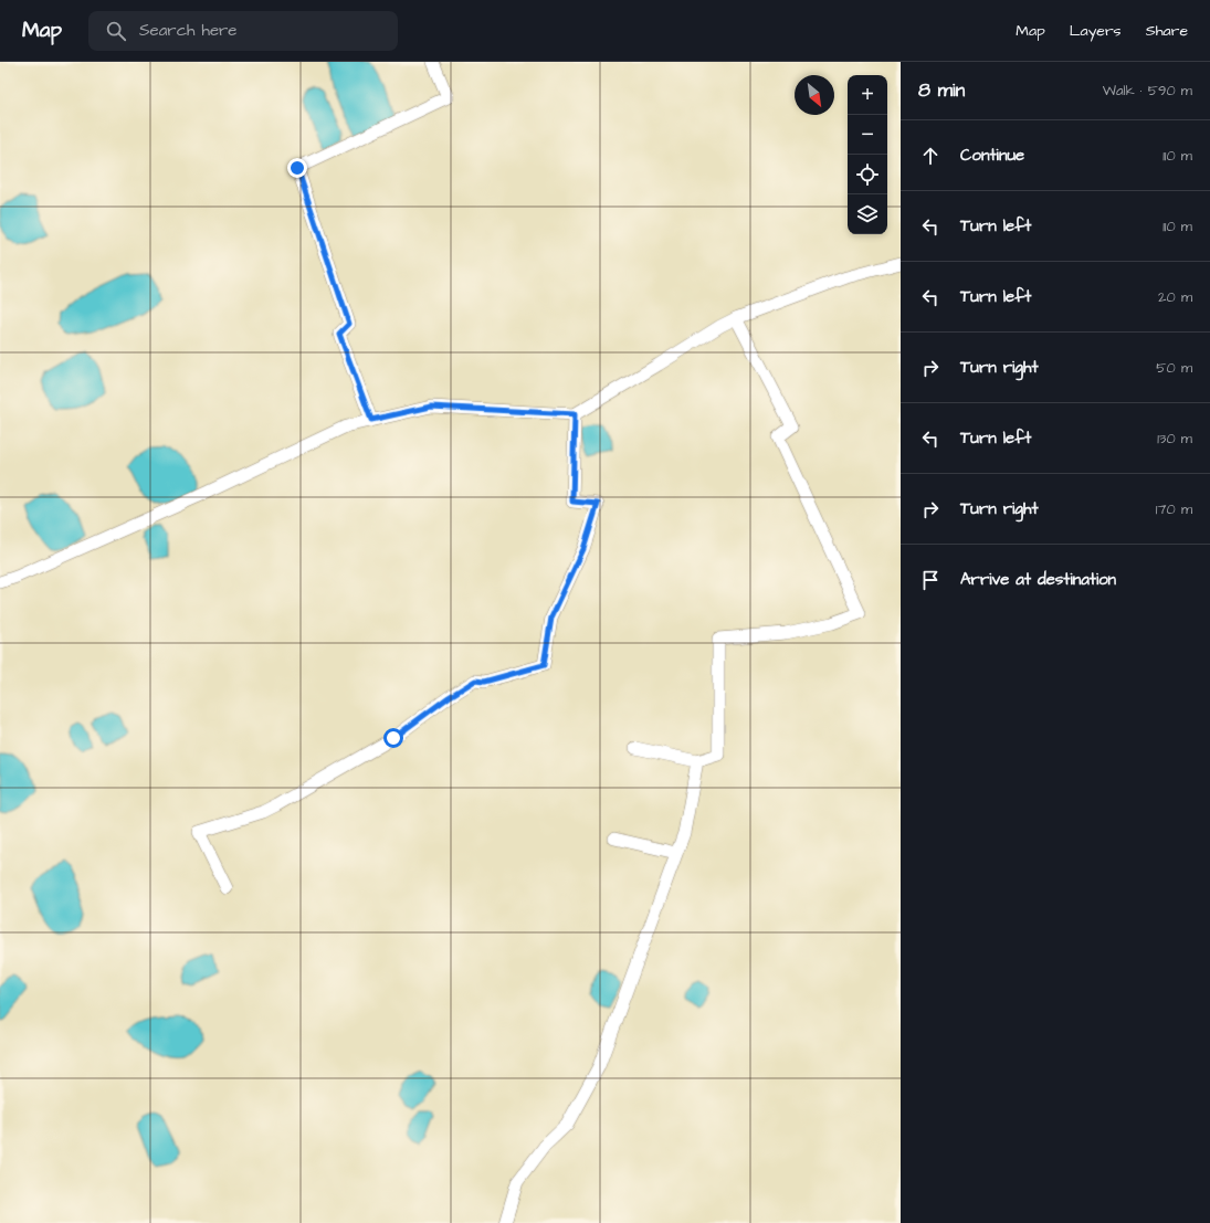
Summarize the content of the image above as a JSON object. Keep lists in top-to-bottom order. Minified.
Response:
{"north":"bottom right","page":{"header":"Map","search":"Search here","nav":["Map","Layers","Share"],"heading":["8 min","Walk · 590 m"],"map_buttons":["+","−"],"list":[["Continue","110 m"],["Turn left","110 m"],["Turn left","20 m"],["Turn right","50 m"],["Turn left","130 m"],["Turn right","170 m"],"Arrive at destination"]}}
